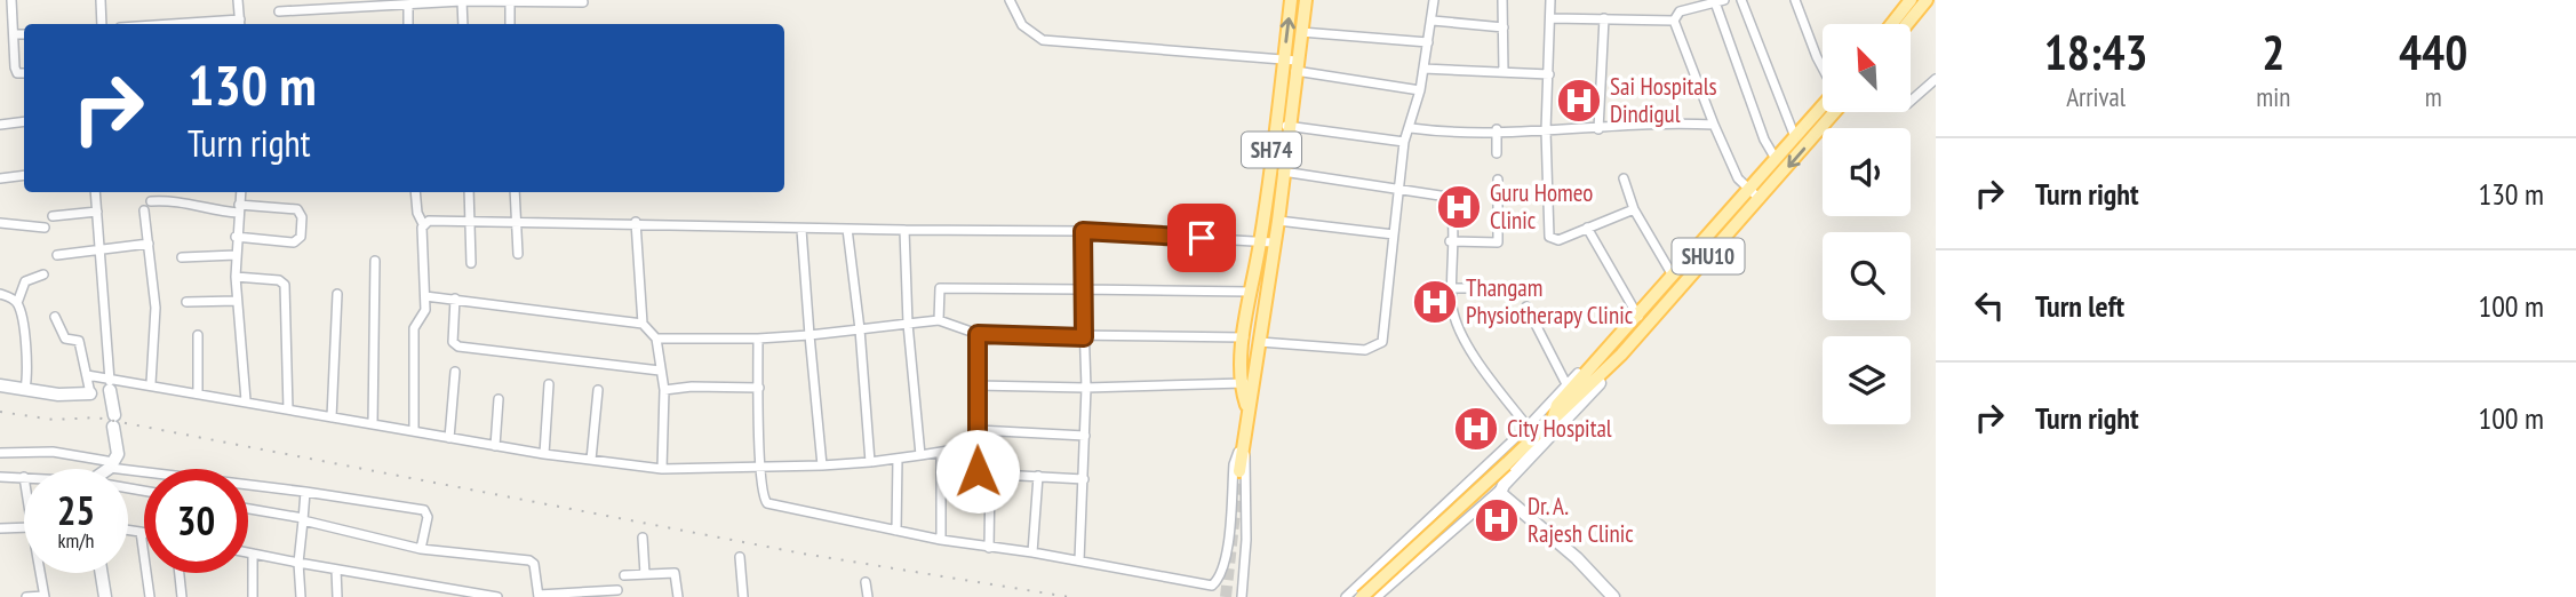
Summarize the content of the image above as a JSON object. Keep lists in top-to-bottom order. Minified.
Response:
{"streets":{"main road":["SH74","SHU10"]},"places":{"hospital":["Sai Hospitals Dindigul","Guru Homeo Clinic","Thangam Physiotherapy Clinic","City Hospital","Dr. A. Rajesh Clinic"]},"north":"top left","page":{"eta":["18:43","Arrival","2","min","440","m"],"turn":["130 m","Turn right"],"list":[{"name":"Turn right","value":"130 m"},{"name":"Turn left","value":"100 m"},{"name":"Turn right","value":"100 m"}],"speed":"25 km/h","limit":"30"}}
